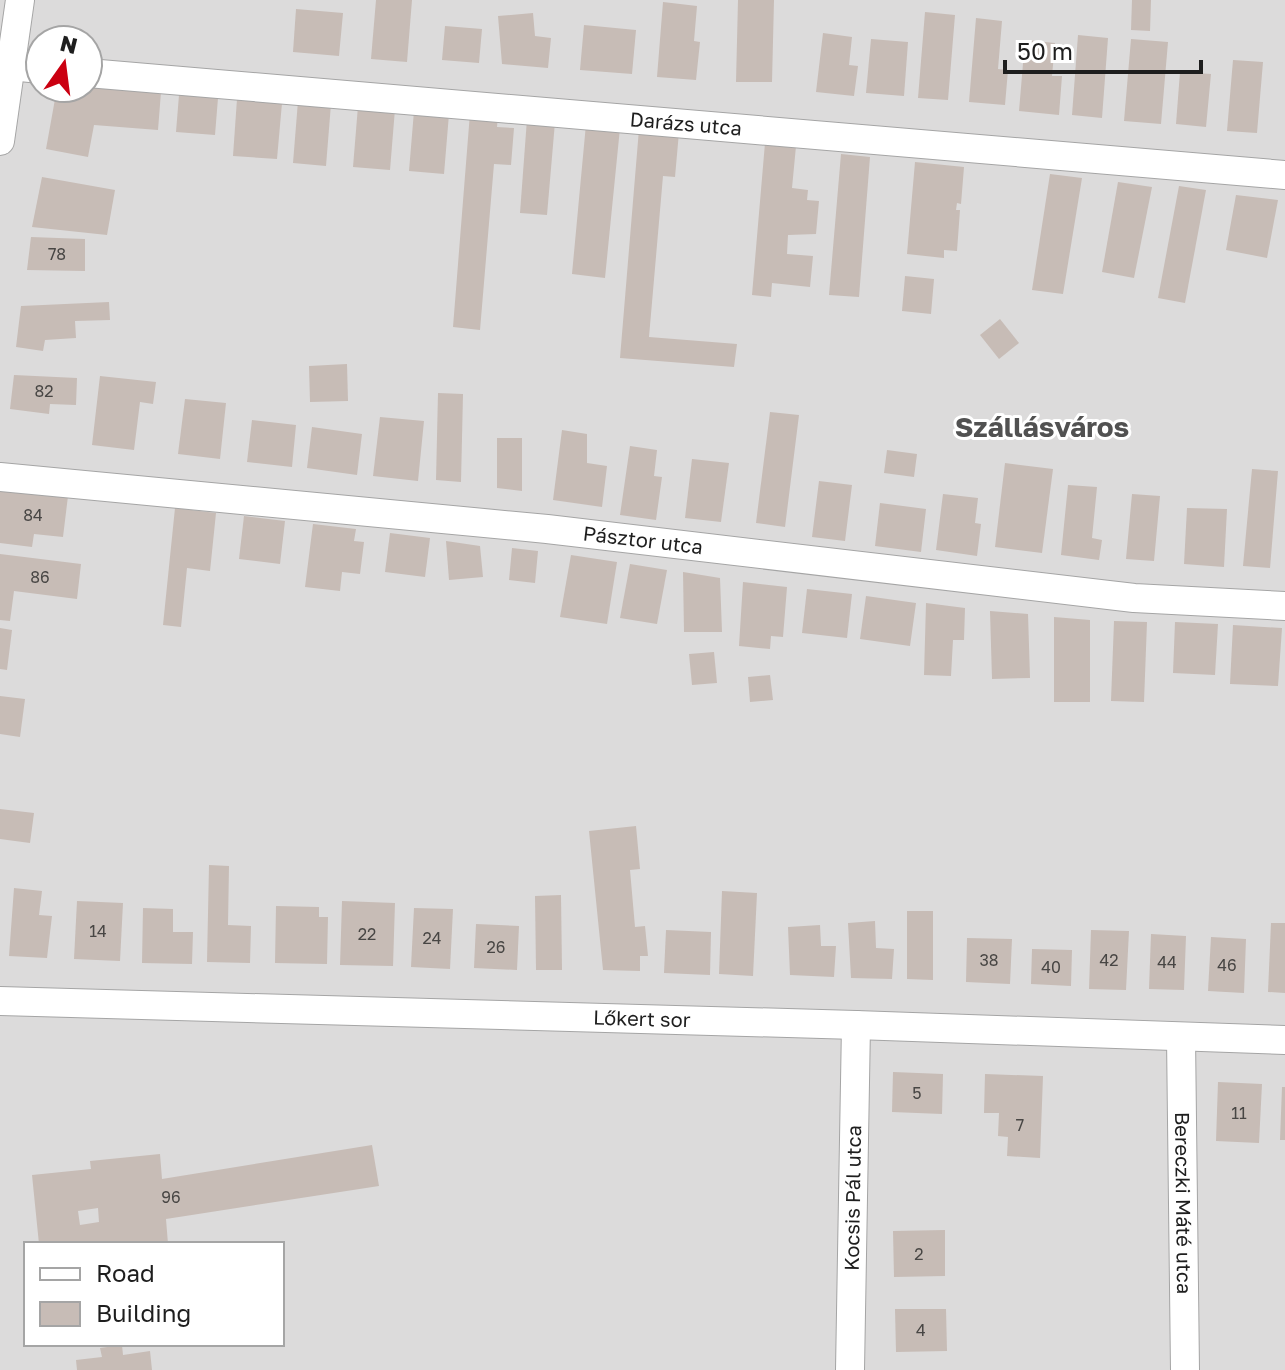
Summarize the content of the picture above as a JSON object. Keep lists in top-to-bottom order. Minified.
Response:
{"streets":{"street":["Darázs utca","Pásztor utca","Lőkert sor","Kocsis Pál utca","Bereczki Máté utca"]},"crossings":[["Lőkert sor","Kocsis Pál utca"],["Lőkert sor","Bereczki Máté utca"]],"districts":["Szállásváros"],"house_numbers":["78","82","84","86","14","22","24","26","38","42","44","46","40","5","11","7","96","2","4"],"legend":["Road","Building"],"scale_bar":"50 m","north":"top"}
